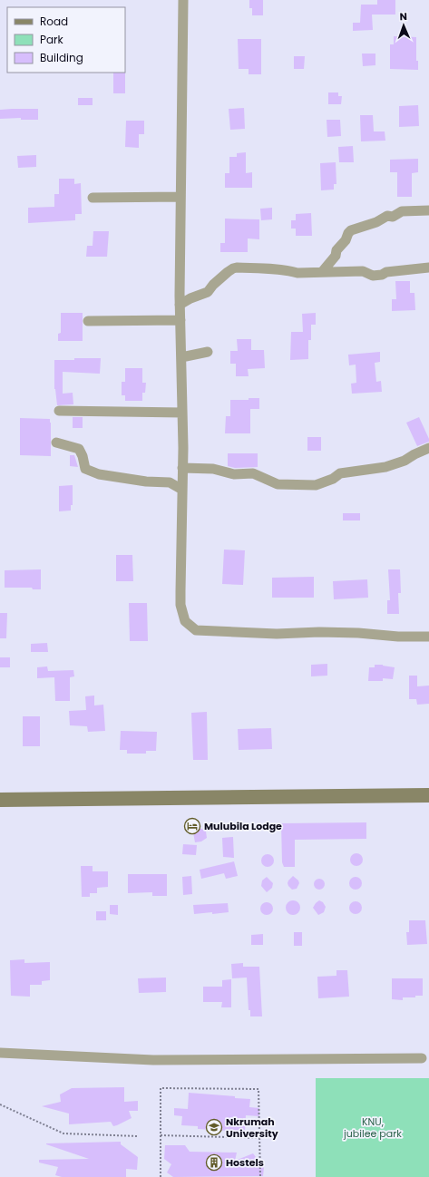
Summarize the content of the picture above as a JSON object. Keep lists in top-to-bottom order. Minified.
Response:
{"parks":["KNU, jubilee park"],"places":{"hotel":["Mulubila Lodge"],"school or university":["Nkrumah University"],"building":["Hostels"]},"legend":["Road","Park","Building"],"north":"top"}
